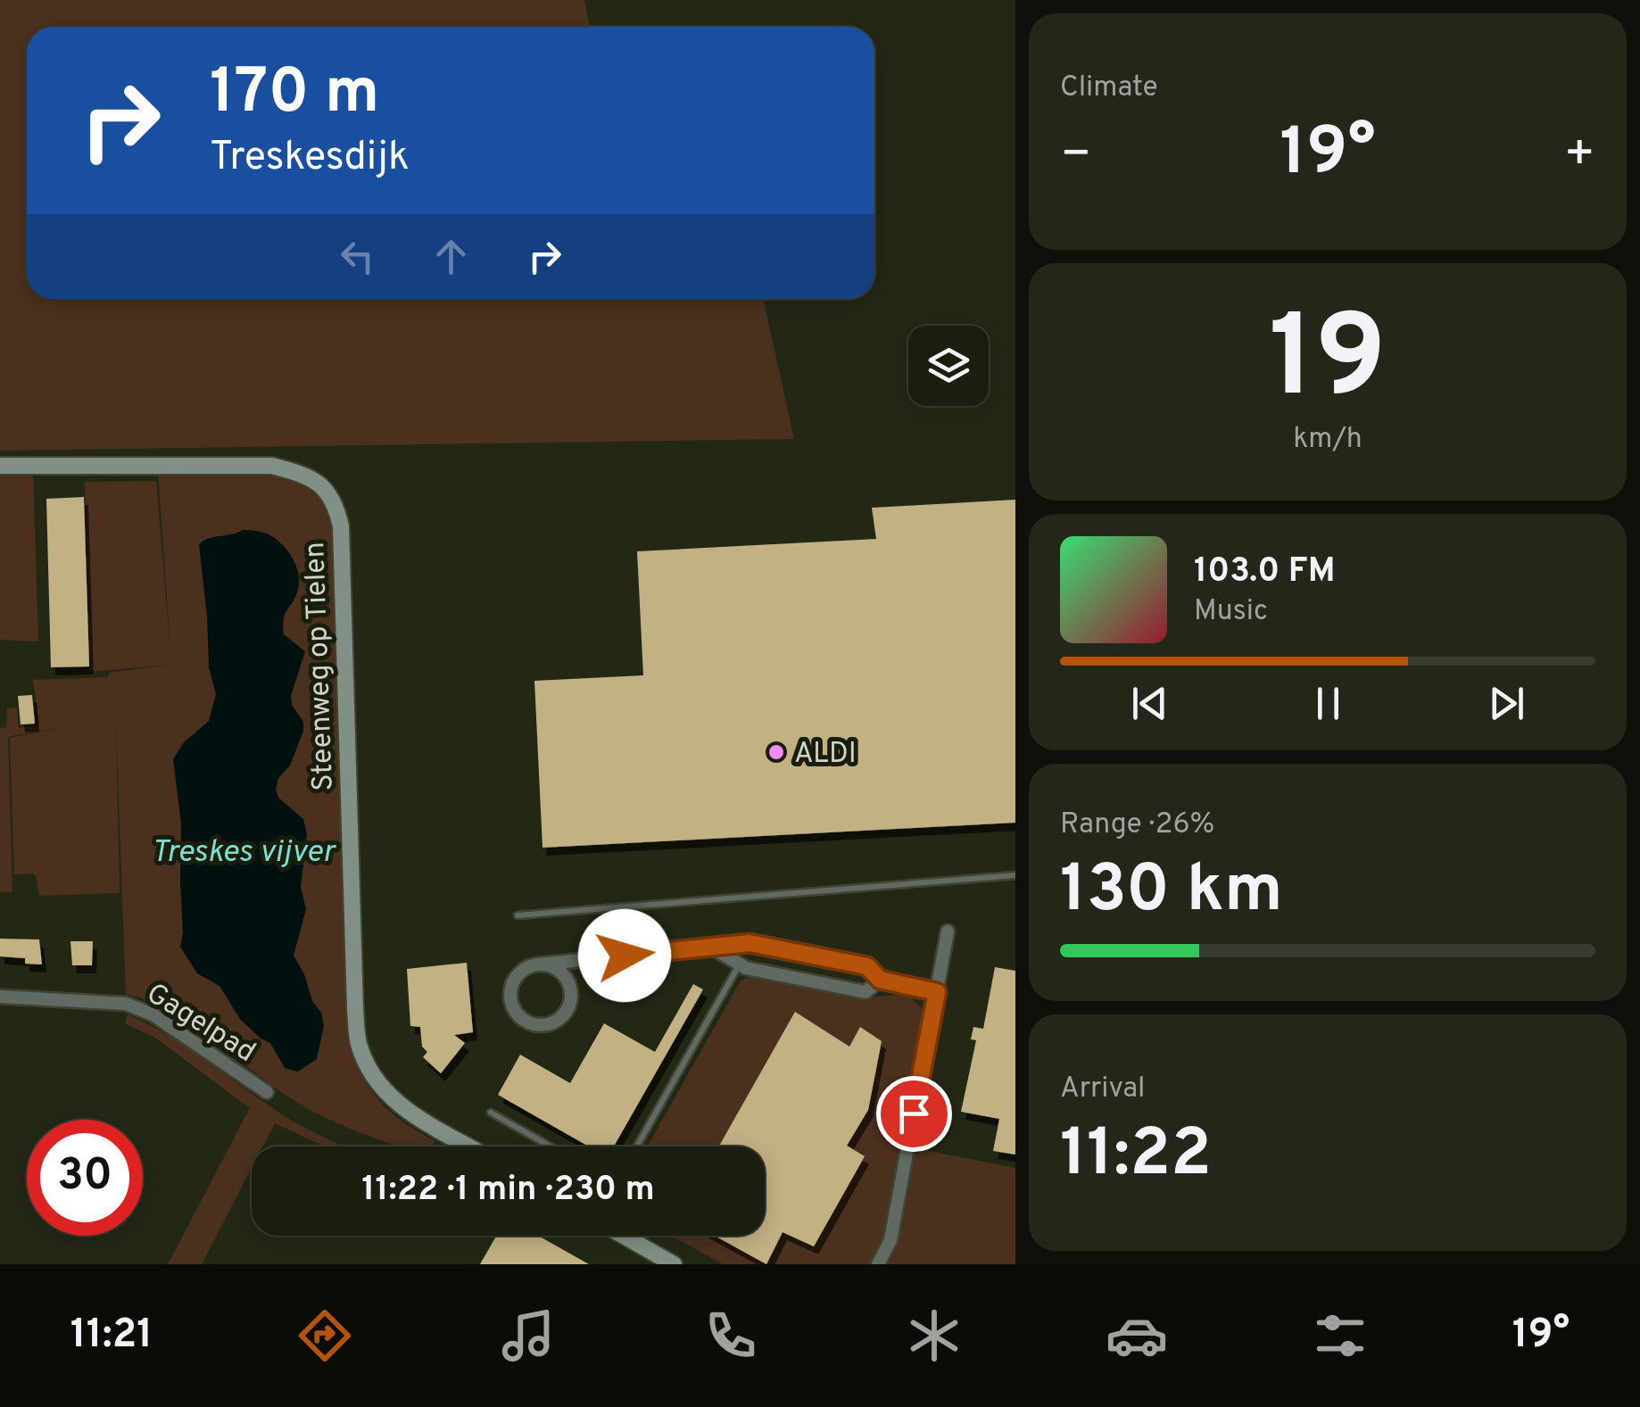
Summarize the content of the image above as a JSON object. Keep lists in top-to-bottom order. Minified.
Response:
{"streets":{"street":["Steenweg op Tielen","Gagelpad"]},"water":["Treskes vijver"],"places":["ALDI"],"page":{"tile":["Climate",["19","km/h"],["Range · 26%","130 km"],["Arrival","11:22"]],"turn":["170 m","Treskesdijk"],"heat":["−","19°","+"],"song":["103.0 FM","Music"],"limit":"30","trip":"11:22 · 1 min · 230 m","tabs":["11:21","19°"]}}
